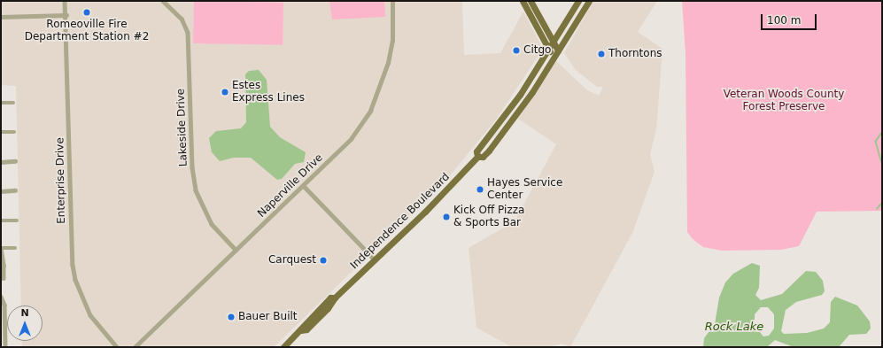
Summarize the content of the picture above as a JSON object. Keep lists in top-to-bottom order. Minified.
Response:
{"streets":{"main road":["Independence Boulevard"],"street":["Lakeside Drive","Enterprise Drive","Naperville Drive"]},"crossings":[["Lakeside Drive","Naperville Drive"]],"water":["Rock Lake"],"parks":["Veteran Woods County Forest Preserve"],"places":["Romeoville Fire Department Station #2","Citgo","Thorntons","Estes Express Lines","Hayes Service Center","Kick Off Pizza & Sports Bar","Carquest","Bauer Built"],"scale_bar":"100 m","north":"top"}
